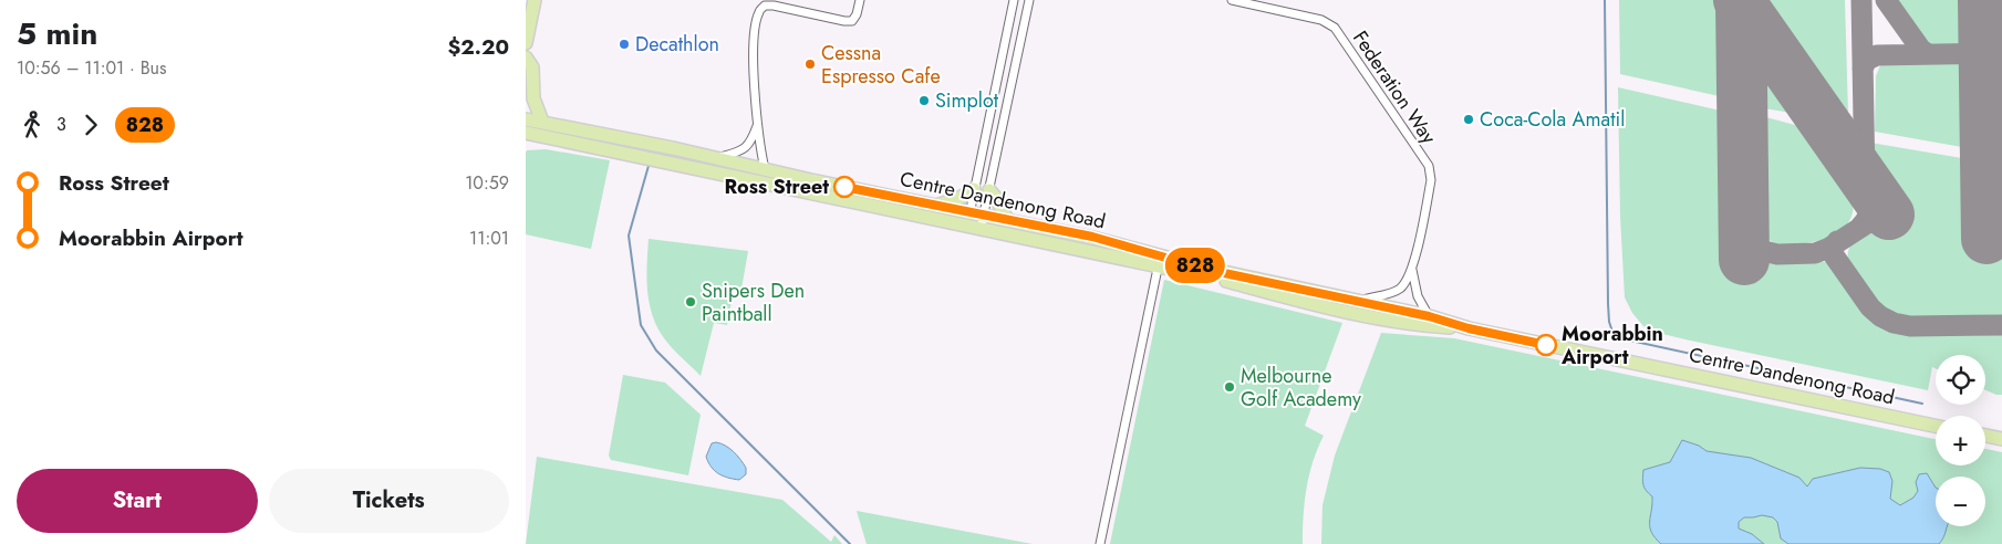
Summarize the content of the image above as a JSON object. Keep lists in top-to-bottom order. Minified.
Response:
{"streets":{"main road":["Centre Dandenong Road"],"street":["Federation Way"]},"crossings":[["Federation Way","Centre Dandenong Road"]],"places":["Decathlon","Cessna Espresso Cafe","Simplot","Coca-Cola Amatil","Ross Street","Snipers Den Paintball","Moorabbin Airport","Melbourne Golf Academy"],"lines":["bus line 828"],"page":{"heading":["5 min","10:56 – 11:01 · Bus","$2.20"],"on_map":"828","legs":["3","828"],"list":[{"name":"Ross Street","value":"10:59"},{"name":"Moorabbin Airport","value":"11:01"}],"map_buttons":["+","−"],"buttons":["Start","Tickets"]}}
